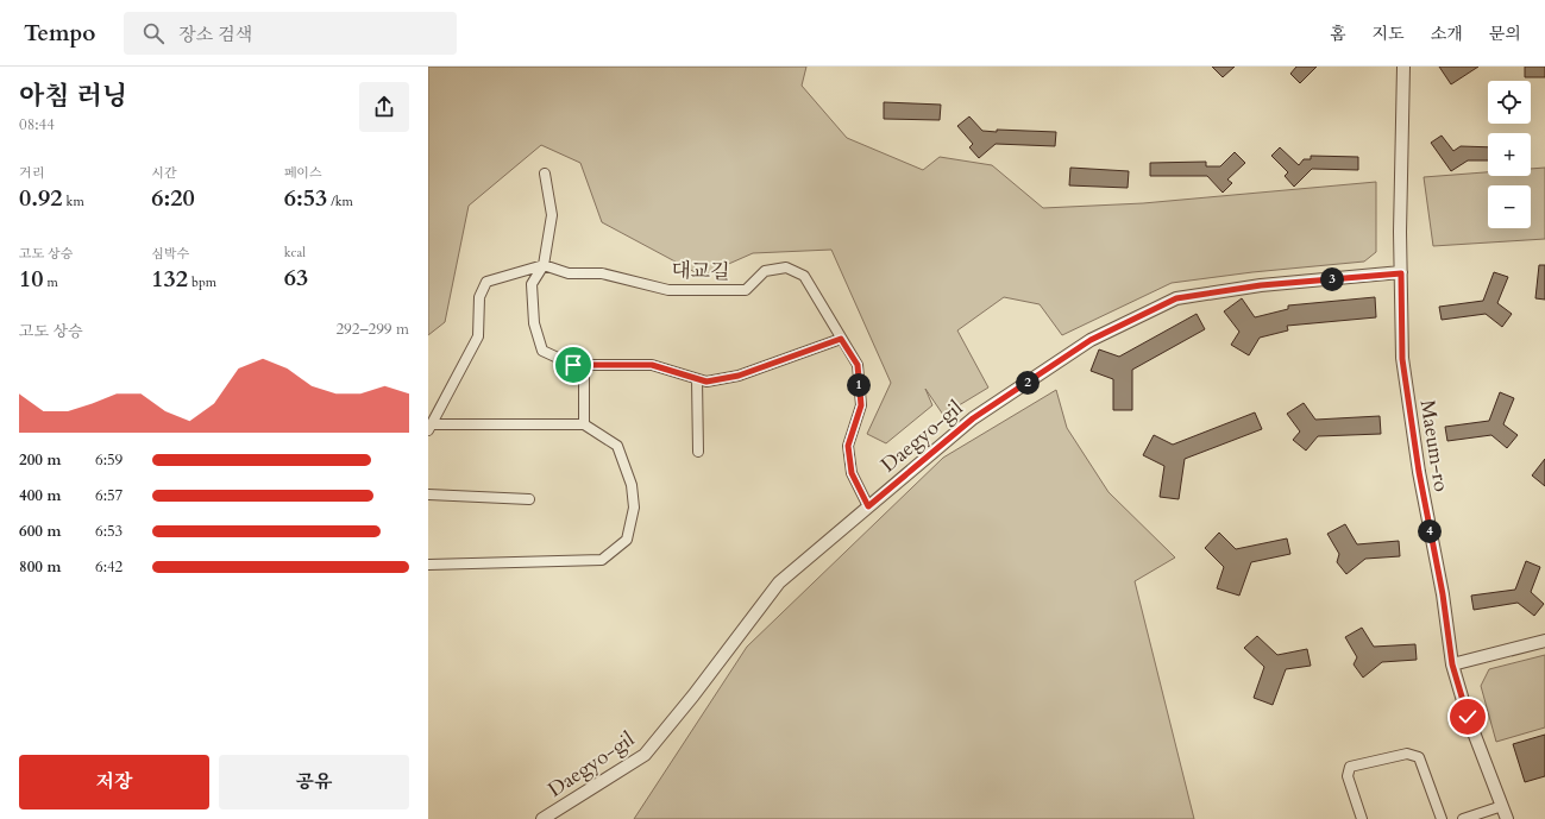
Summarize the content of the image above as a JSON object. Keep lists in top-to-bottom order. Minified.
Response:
{"streets":{"street":["대교길","Daegyo-gil","Maeum-ro"]},"crossings":[["대교길","Daegyo-gil"],["Daegyo-gil","Maeum-ro"]],"page":{"header":"Tempo","search":"장소 검색","nav":["홈","지도","소개","문의"],"heading":["아침 러닝","08:44"],"map_buttons":["+","−"],"stats":[["거리","0.92 km"],["시간","6:20"],["페이스","6:53 /km"],["고도 상승","10 m"],["심박수","132 bpm"],["kcal","63"]],"pins":["3","2","1","4"],"chart":["고도 상승","292–299 m"],"list":[{"name":"200 m","note":"6:59"},{"name":"400 m","note":"6:57"},{"name":"600 m","note":"6:53"},{"name":"800 m","note":"6:42"}],"buttons":["저장","공유"]}}
